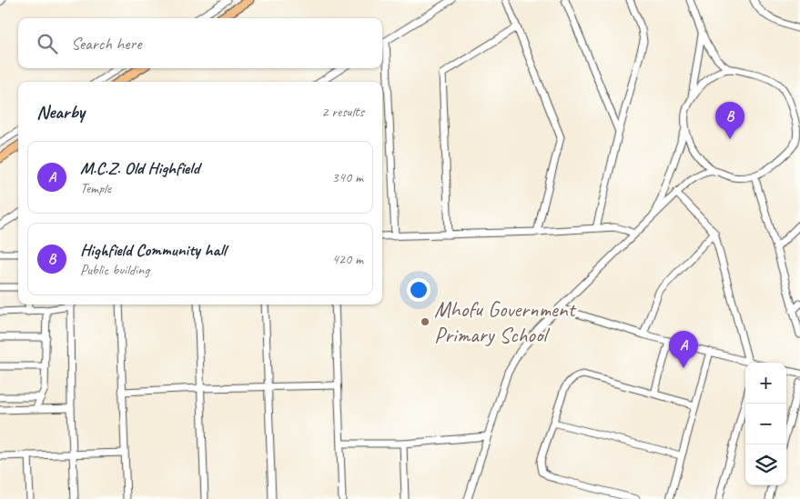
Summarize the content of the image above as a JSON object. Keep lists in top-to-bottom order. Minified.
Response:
{"places":["Mhofu Government Primary School"],"page":{"search":"Search here","heading":["Nearby","2 results"],"pins":["B","A"],"list":[{"mark":"A","name":"M.C.Z. Old Highfield","note":"Temple","value":"340 m"},{"mark":"B","name":"Highfield Community hall","note":"Public building","value":"420 m"}],"map_buttons":["+","−"]}}
